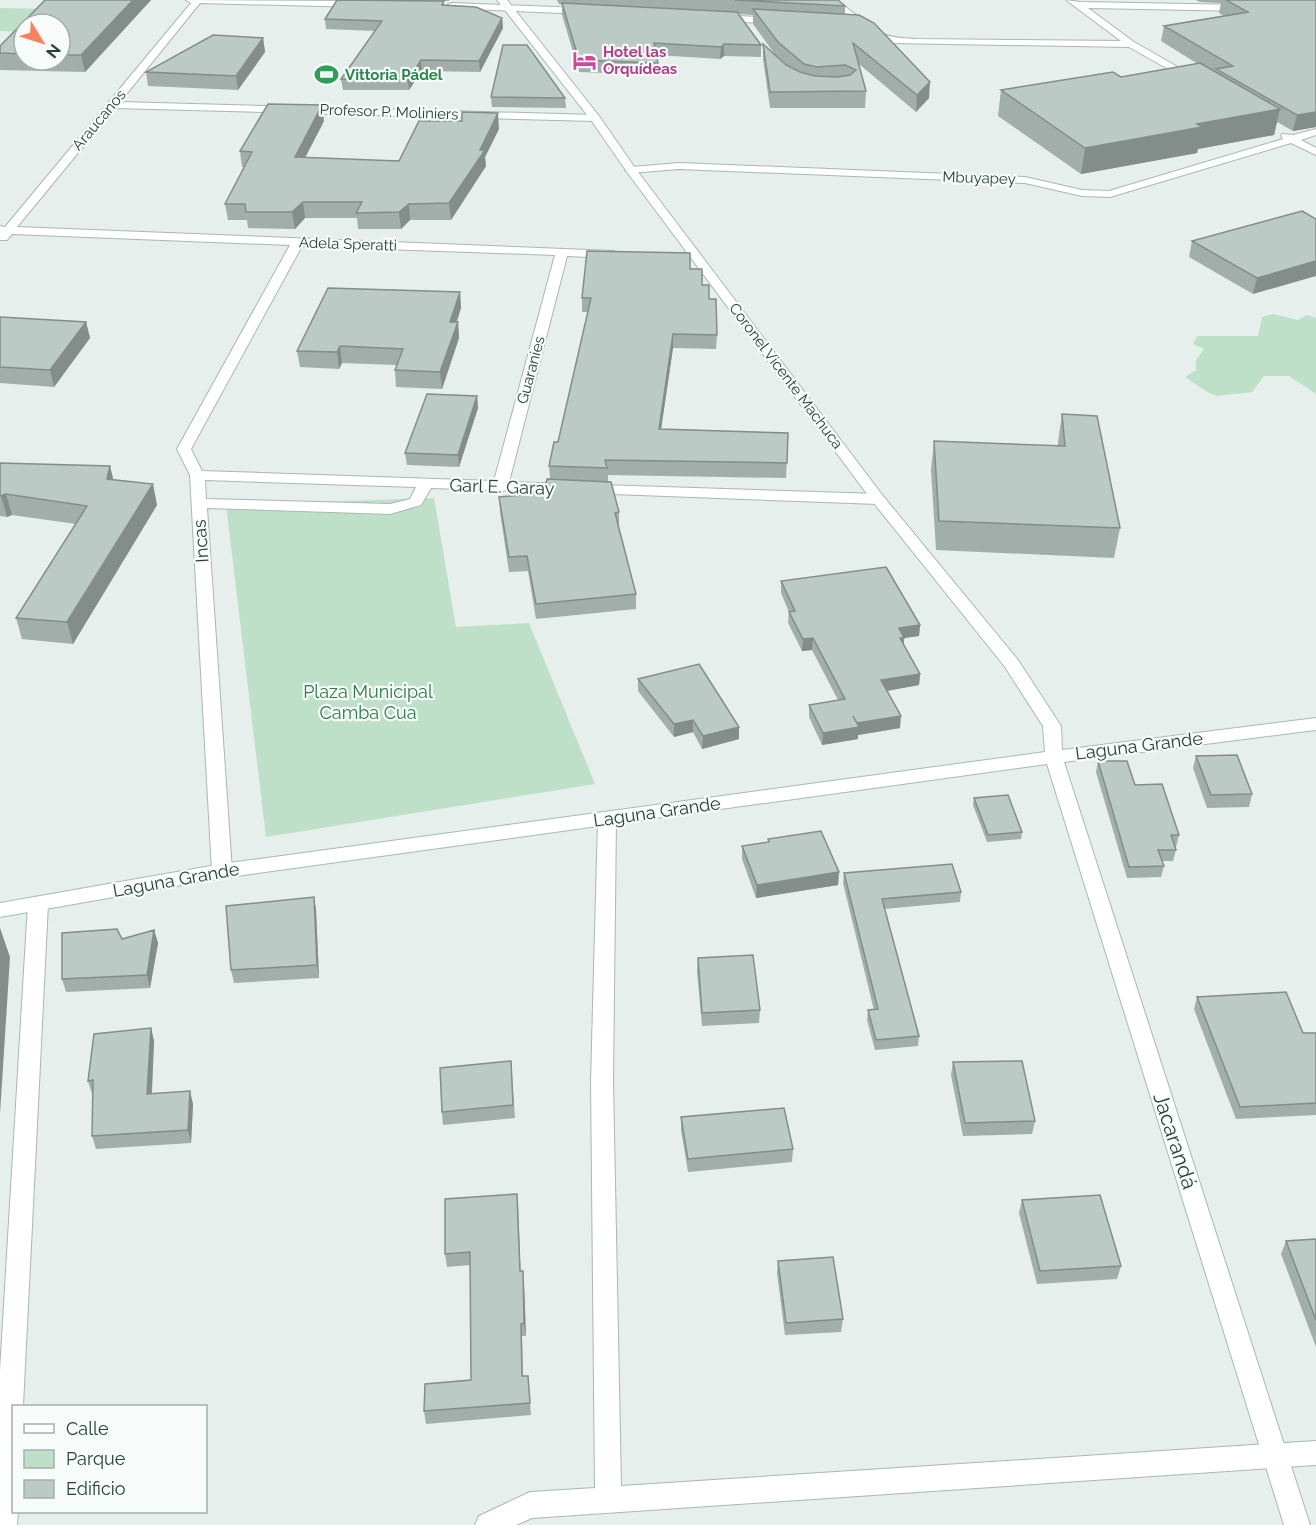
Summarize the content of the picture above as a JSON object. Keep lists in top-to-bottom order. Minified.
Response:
{"streets":{"street":["Profesor P. Moliniers","Araucanos","Mbuyapey","Adela Speratti","Guaranies","Coronel Vicente Machuca","Garl E. Garay","Incas","Laguna Grande","Jacarandá"]},"crossings":[["Profesor P. Moliniers","Araucanos"],["Profesor P. Moliniers","Coronel Vicente Machuca"],["Araucanos","Adela Speratti"],["Mbuyapey","Coronel Vicente Machuca"],["Adela Speratti","Guaranies"],["Adela Speratti","Incas"],["Guaranies","Garl E. Garay"],["Coronel Vicente Machuca","Garl E. Garay"],["Coronel Vicente Machuca","Laguna Grande"],["Coronel Vicente Machuca","Jacarandá"],["Garl E. Garay","Incas"],["Incas","Laguna Grande"],["Laguna Grande","Jacarandá"]],"parks":["Plaza Municipal Camba Cua"],"places":{"hotel":["Hotel las Orquídeas"],"sports":["Vittoria Pádel"]},"legend":["Calle","Parque","Edificio"],"north":"bottom right"}
